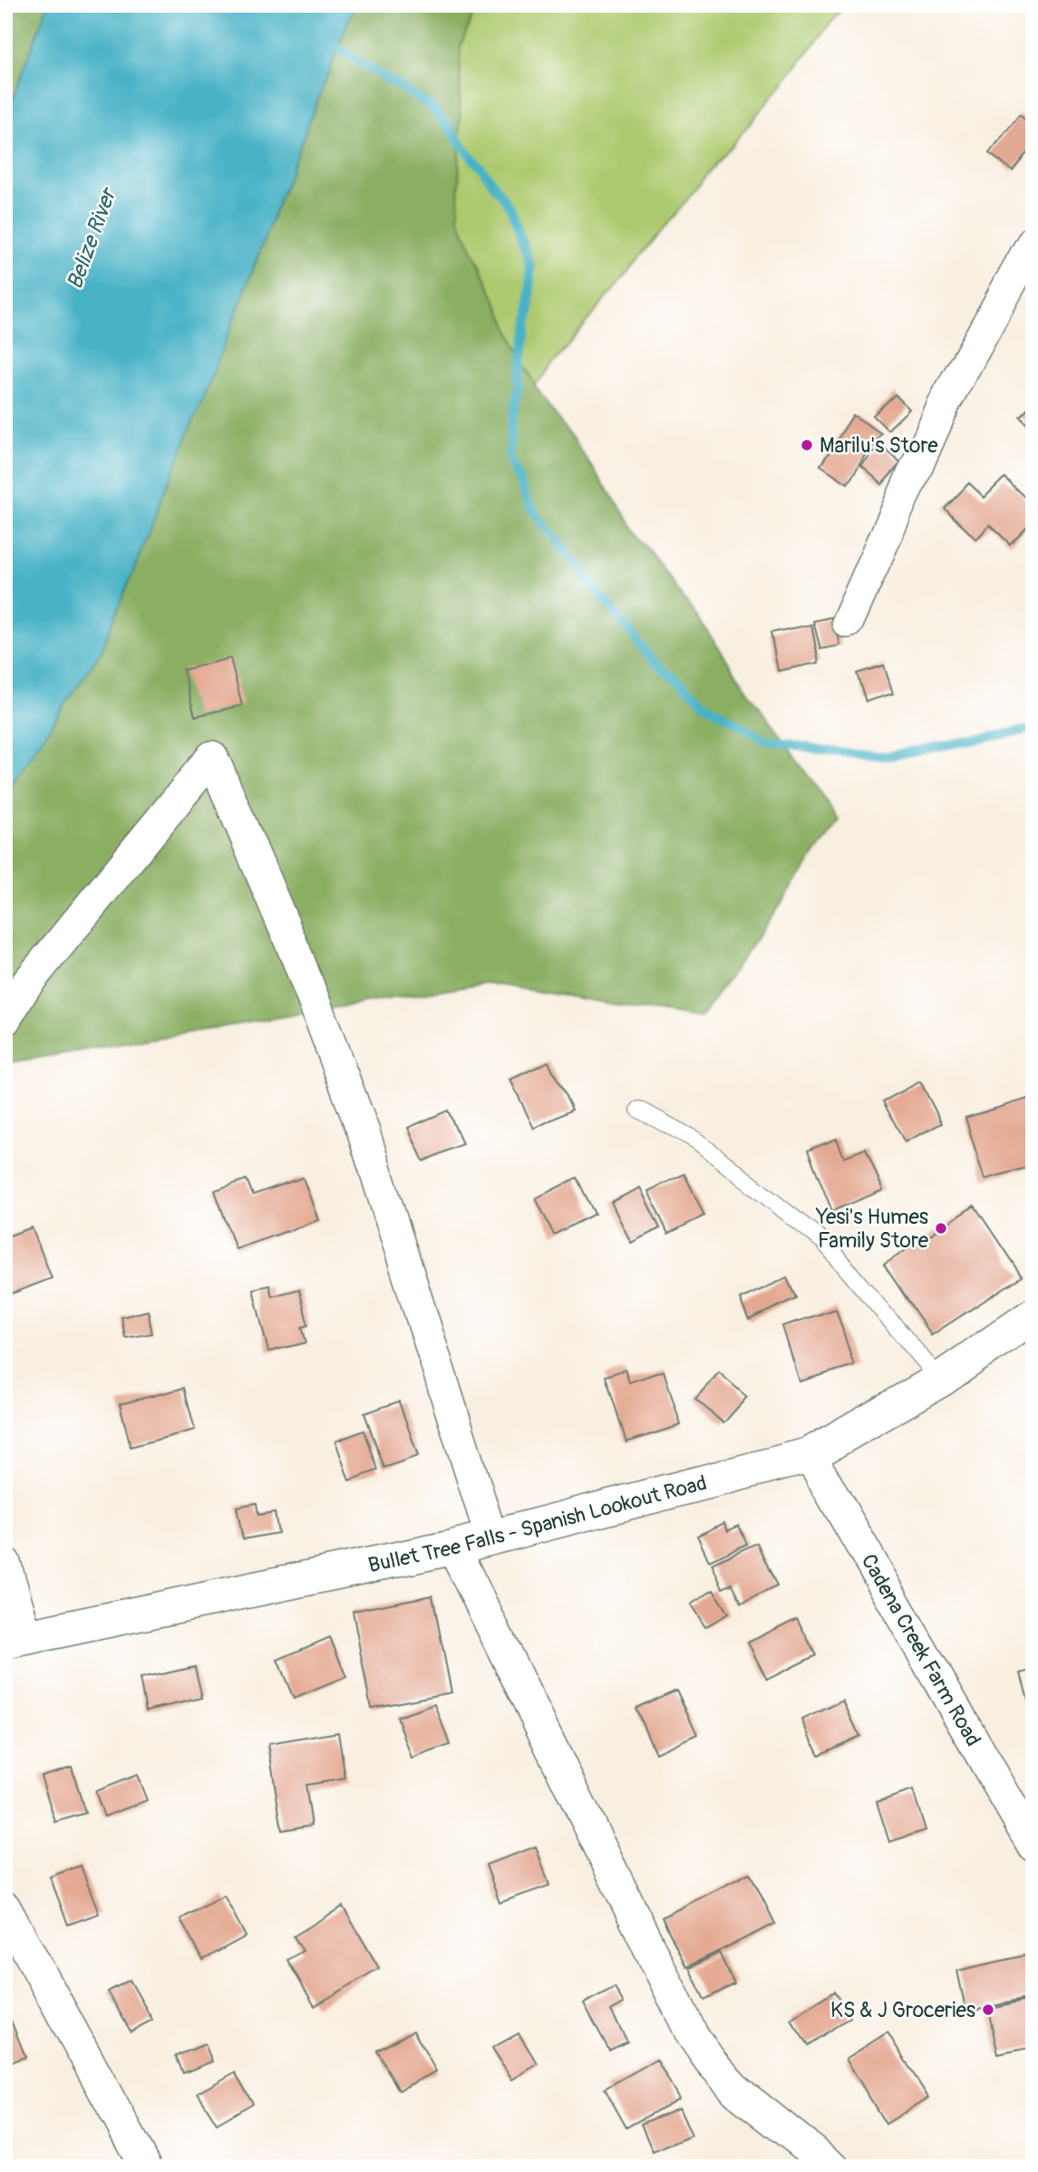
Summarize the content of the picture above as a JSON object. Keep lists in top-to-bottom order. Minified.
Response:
{"streets":{"main road":["Bullet Tree Falls - Spanish Lookout Road"],"street":["Cadena Creek Farm Road"]},"crossings":[["Bullet Tree Falls - Spanish Lookout Road","Cadena Creek Farm Road"]],"water":["Belize River"],"places":["Marilu's Store","Yesi's Humes Family Store","KS & J Groceries"]}
